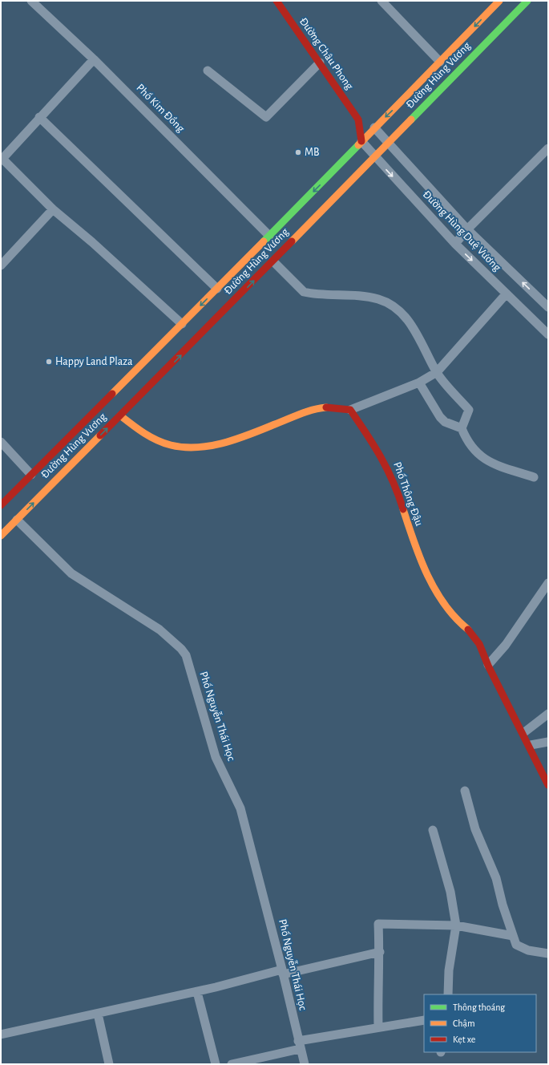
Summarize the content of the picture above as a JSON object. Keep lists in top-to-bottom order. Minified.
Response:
{"streets":{"main road":["Đường Châu Phong","Đường Hùng Vương","Phố Thông Đậu"],"street":["Phố Kim Đồng","Đường Hùng Duệ Vương","Phố Nguyễn Thái Học"]},"crossings":[["Đường Châu Phong","Đường Hùng Vương"],["Đường Châu Phong","Đường Hùng Duệ Vương"],["Đường Hùng Vương","Phố Kim Đồng"],["Đường Hùng Vương","Đường Hùng Duệ Vương"],["Đường Hùng Vương","Phố Nguyễn Thái Học"]],"places":["MB","Happy Land Plaza"],"legend":["Thông thoáng","Chậm","Kẹt xe"]}
